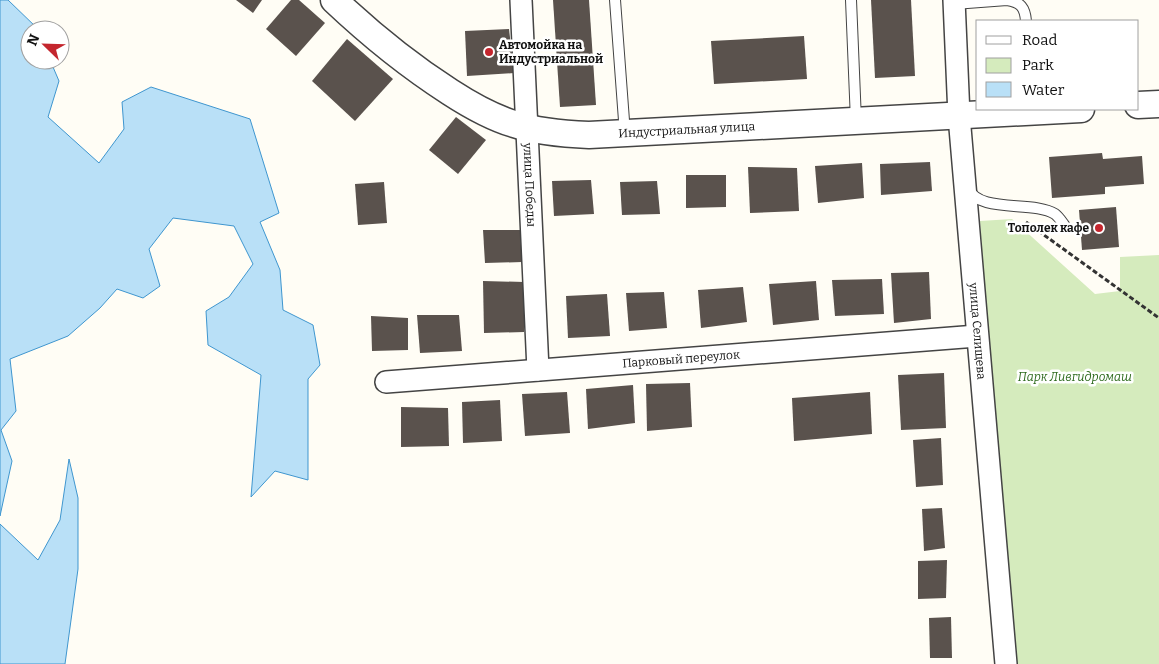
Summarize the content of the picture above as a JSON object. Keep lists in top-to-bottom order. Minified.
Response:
{"streets":{"street":["Индустриальная улица","улица Победы","улица Селищева","Парковый переулок"]},"crossings":[["Индустриальная улица","улица Победы"],["Индустриальная улица","улица Селищева"],["улица Победы","Парковый переулок"],["улица Селищева","Парковый переулок"]],"parks":["Парк Ливгидромаш"],"places":["Автомойка на Индустриальной","Тополек кафе"],"legend":["Road","Park","Water"],"north":"top left"}
